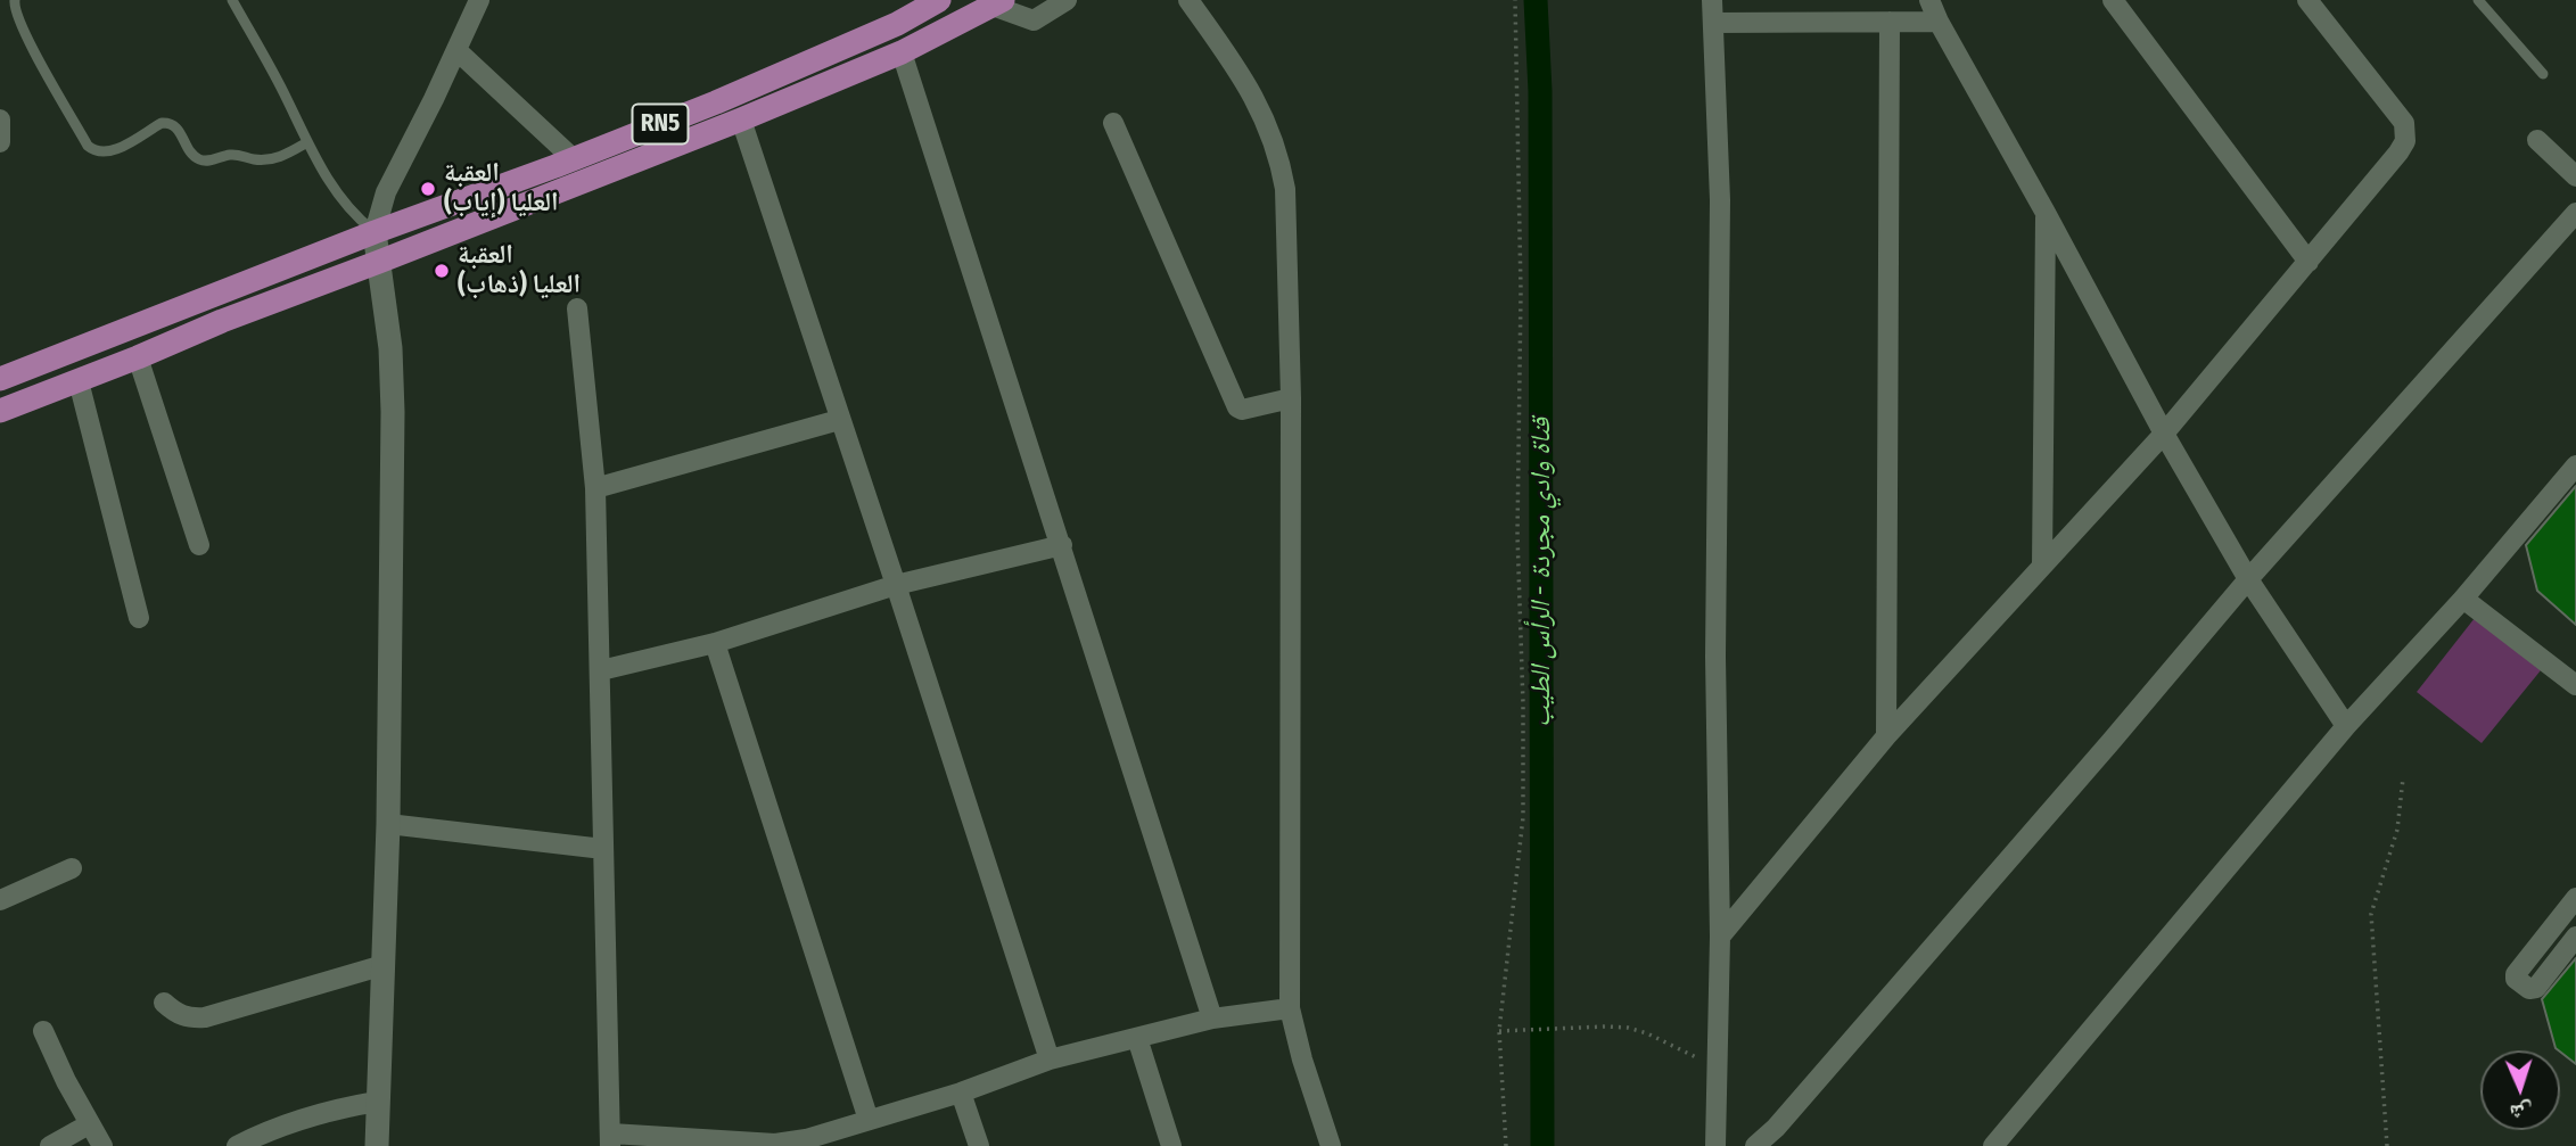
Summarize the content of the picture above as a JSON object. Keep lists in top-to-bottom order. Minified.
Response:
{"streets":{"highway":["RN5"]},"water":["قناة وادي مجردة - الرأس الطيب"],"places":["العقبة العليا (إياب)","العقبة العليا (ذهاب)"],"north":"bottom"}
